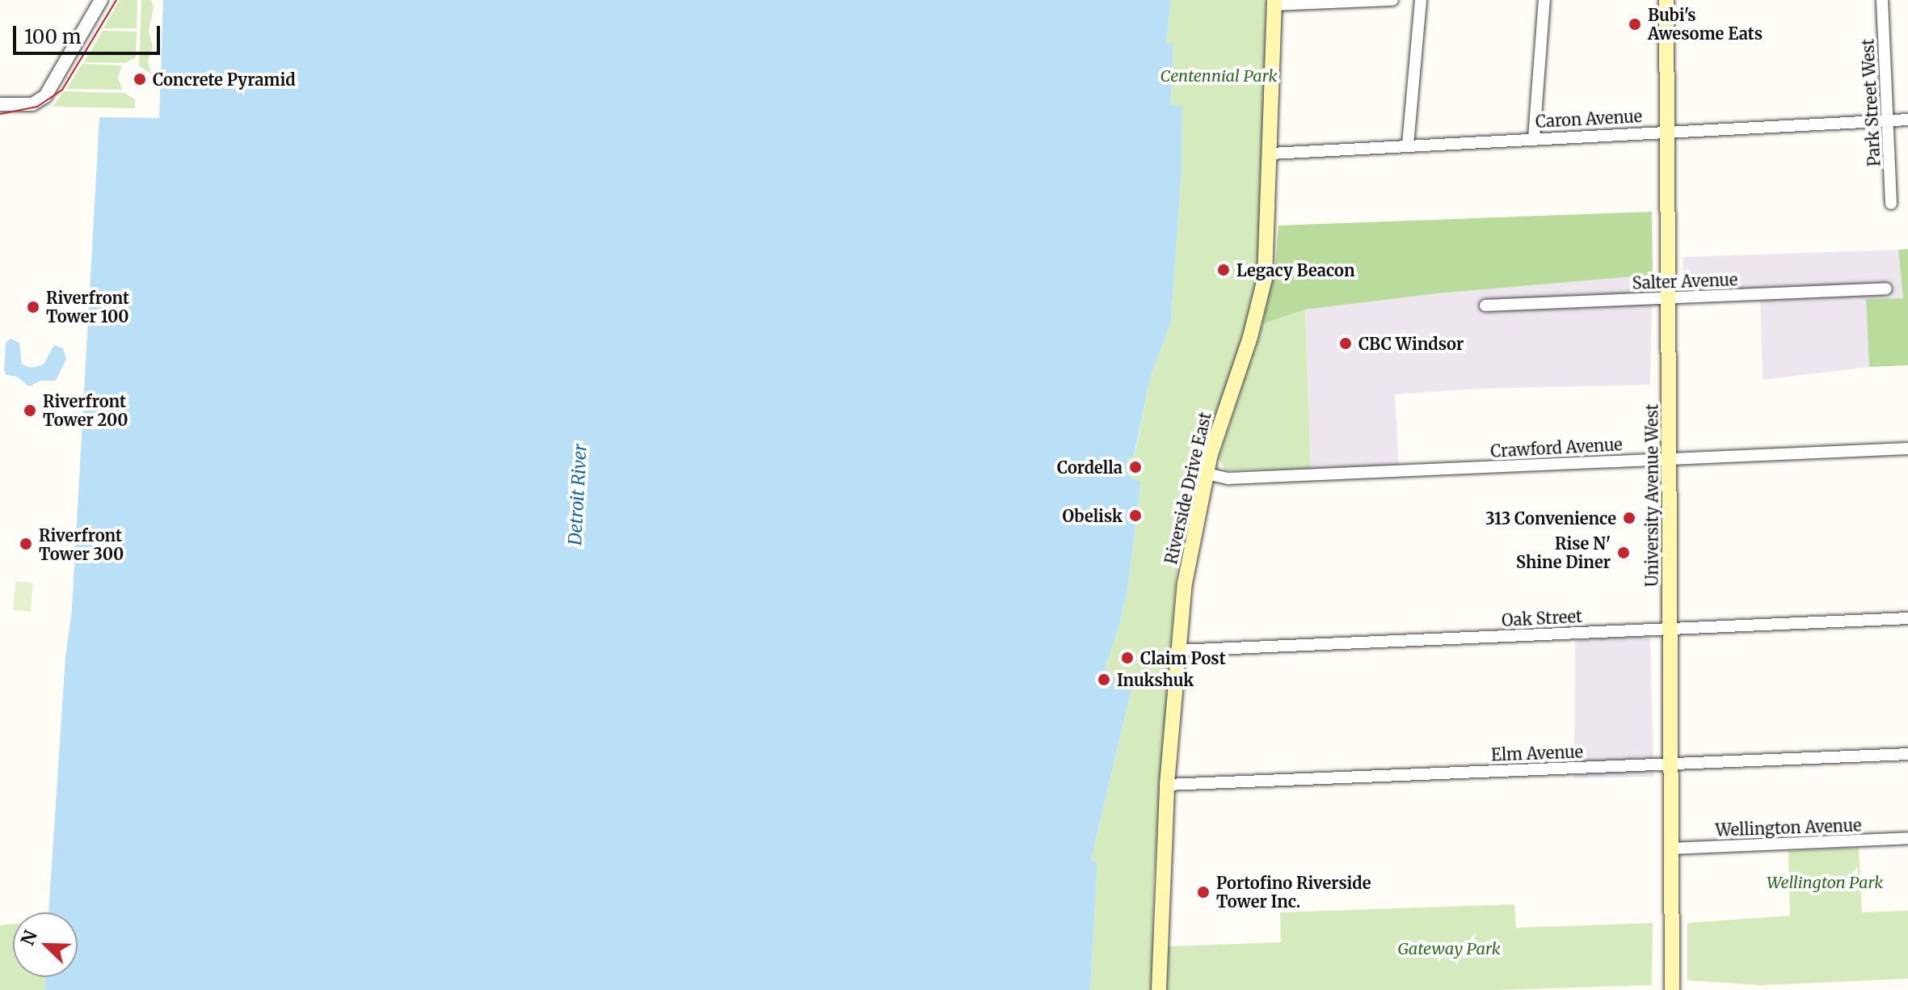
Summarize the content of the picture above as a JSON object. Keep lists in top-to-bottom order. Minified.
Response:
{"streets":{"main road":["Riverside Drive East","University Avenue West"],"street":["Park Street West","Caron Avenue","Salter Avenue","Crawford Avenue","Oak Street","Elm Avenue","Wellington Avenue"]},"crossings":[["Park Street West","Caron Avenue"],["Caron Avenue","Riverside Drive East"],["Caron Avenue","University Avenue West"],["Salter Avenue","University Avenue West"],["Crawford Avenue","Riverside Drive East"],["Crawford Avenue","University Avenue West"],["Riverside Drive East","Oak Street"],["Riverside Drive East","Elm Avenue"],["University Avenue West","Oak Street"],["University Avenue West","Elm Avenue"],["University Avenue West","Wellington Avenue"]],"water":["Detroit River"],"parks":["Centennial Park","Wellington Park","Gateway Park"],"places":["Bubi's Awesome Eats","Concrete Pyramid","Legacy Beacon","Riverfront Tower 100","CBC Windsor","Riverfront Tower 200","Cordella","Obelisk","313 Convenience","Riverfront Tower 300","Rise N' Shine Diner","Claim Post","Inukshuk","Portofino Riverside Tower Inc."],"scale_bar":"100 m","north":"top left"}
